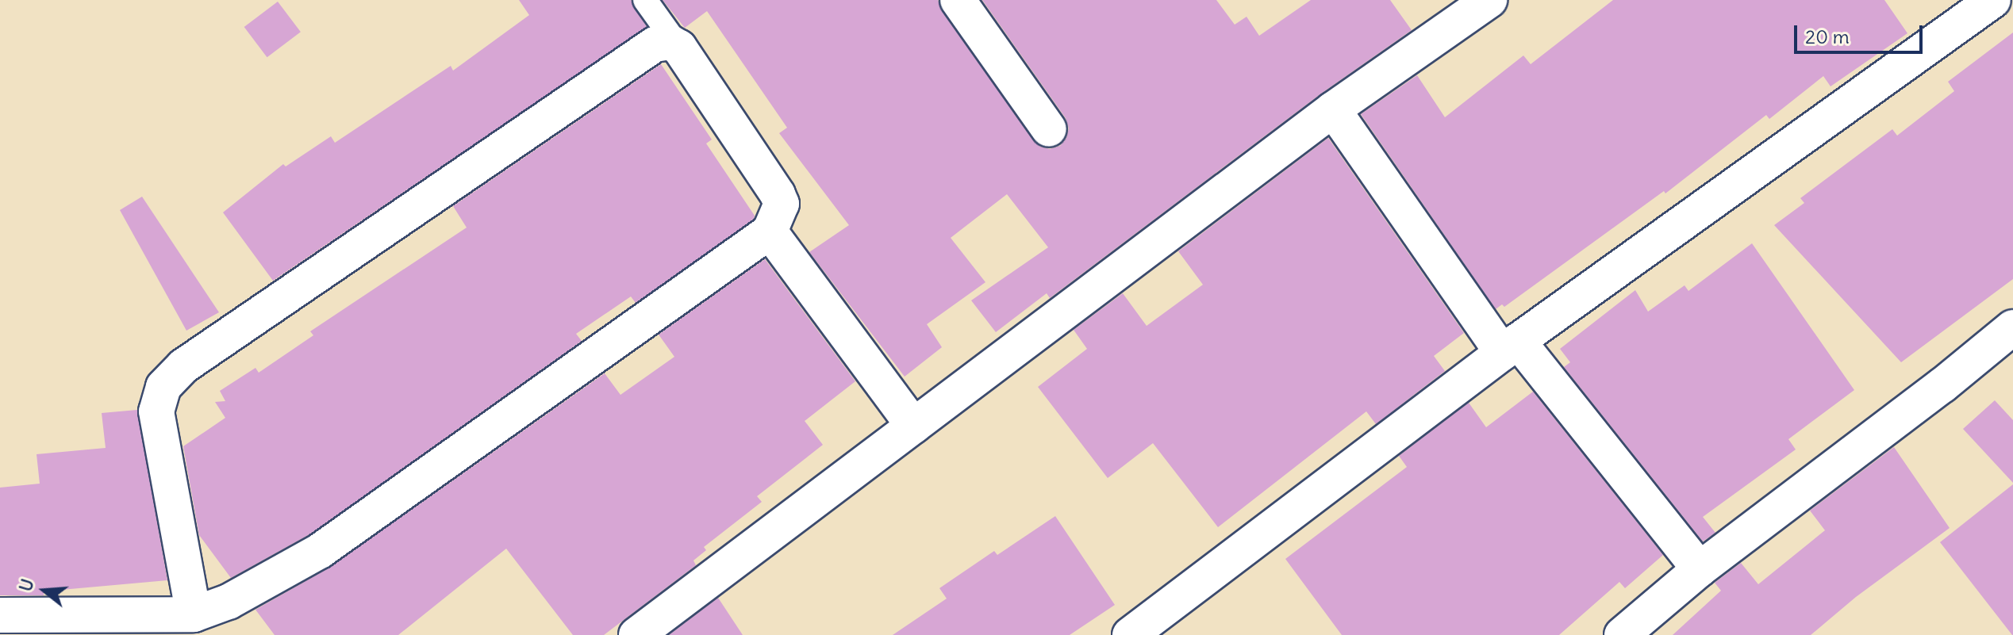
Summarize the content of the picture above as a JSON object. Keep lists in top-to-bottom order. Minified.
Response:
{"scale_bar":"20 m","north":"left"}
